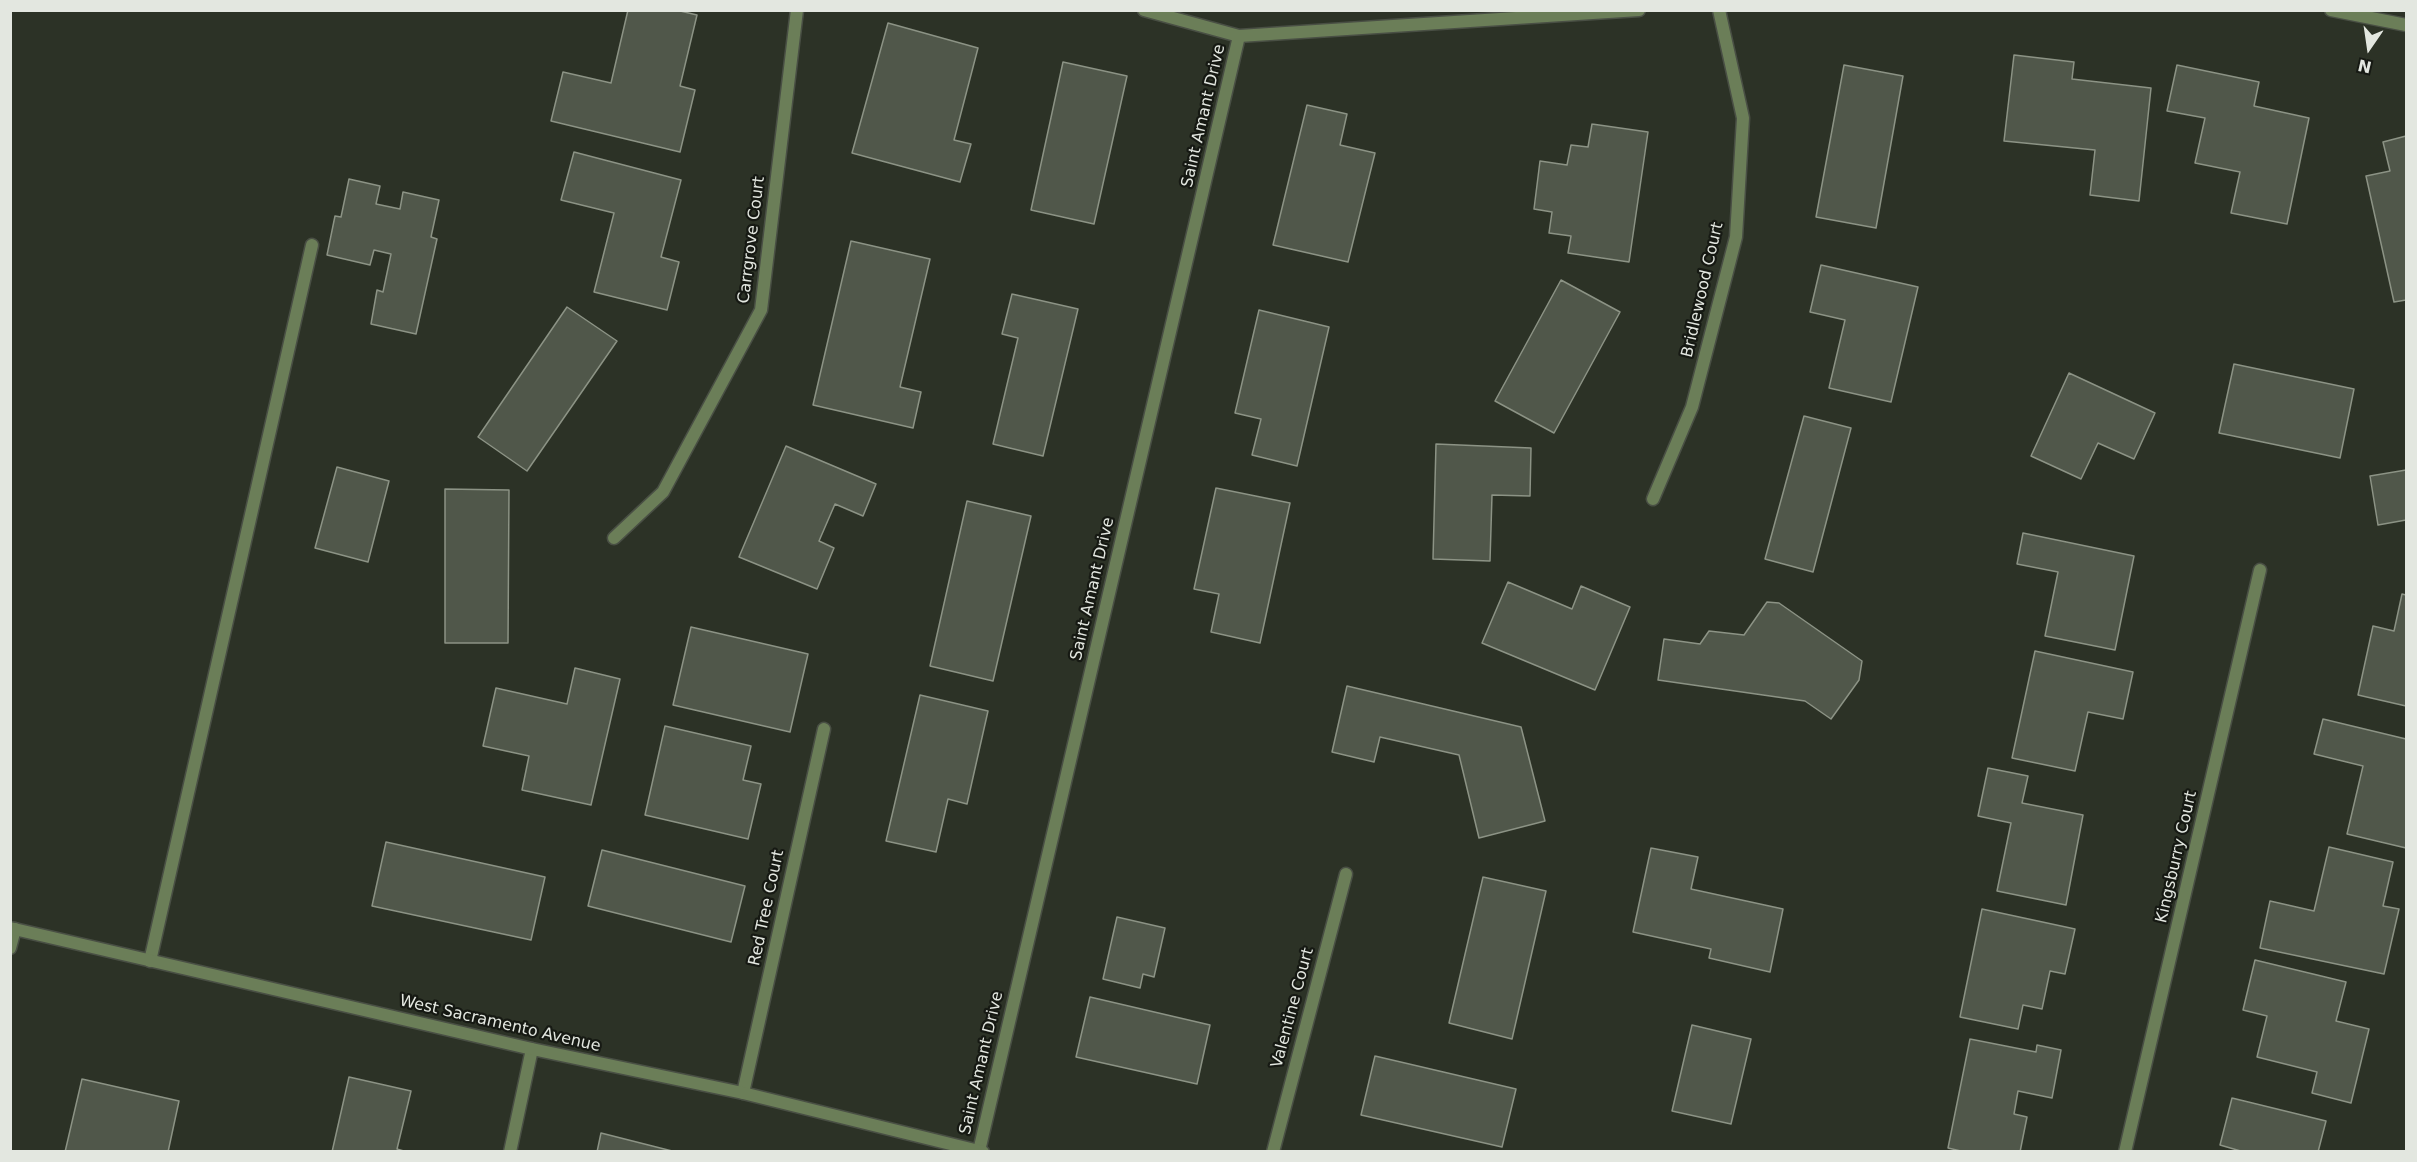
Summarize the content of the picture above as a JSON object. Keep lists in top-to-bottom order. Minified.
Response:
{"streets":{"street":["Saint Amant Drive","Carrgrove Court","Bridlewood Court","Kingsburry Court","Red Tree Court","Valentine Court","West Sacramento Avenue"]},"crossings":[["Saint Amant Drive","West Sacramento Avenue"],["Red Tree Court","West Sacramento Avenue"]],"north":"bottom"}
